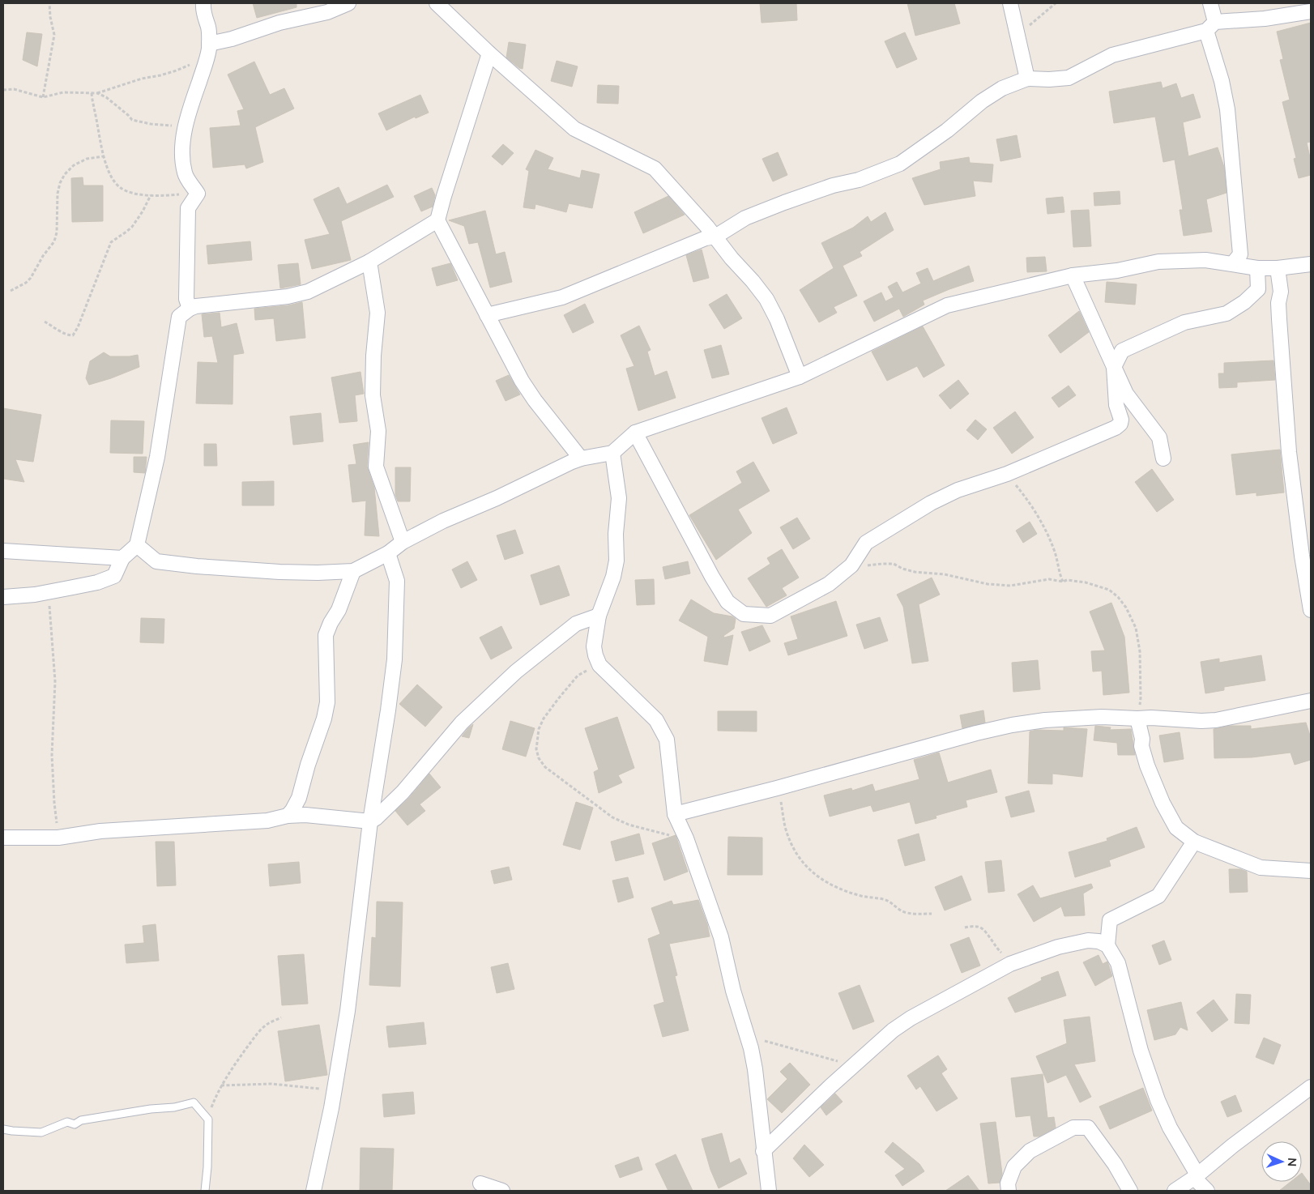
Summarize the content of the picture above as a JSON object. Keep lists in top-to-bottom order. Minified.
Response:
{"north":"right"}
